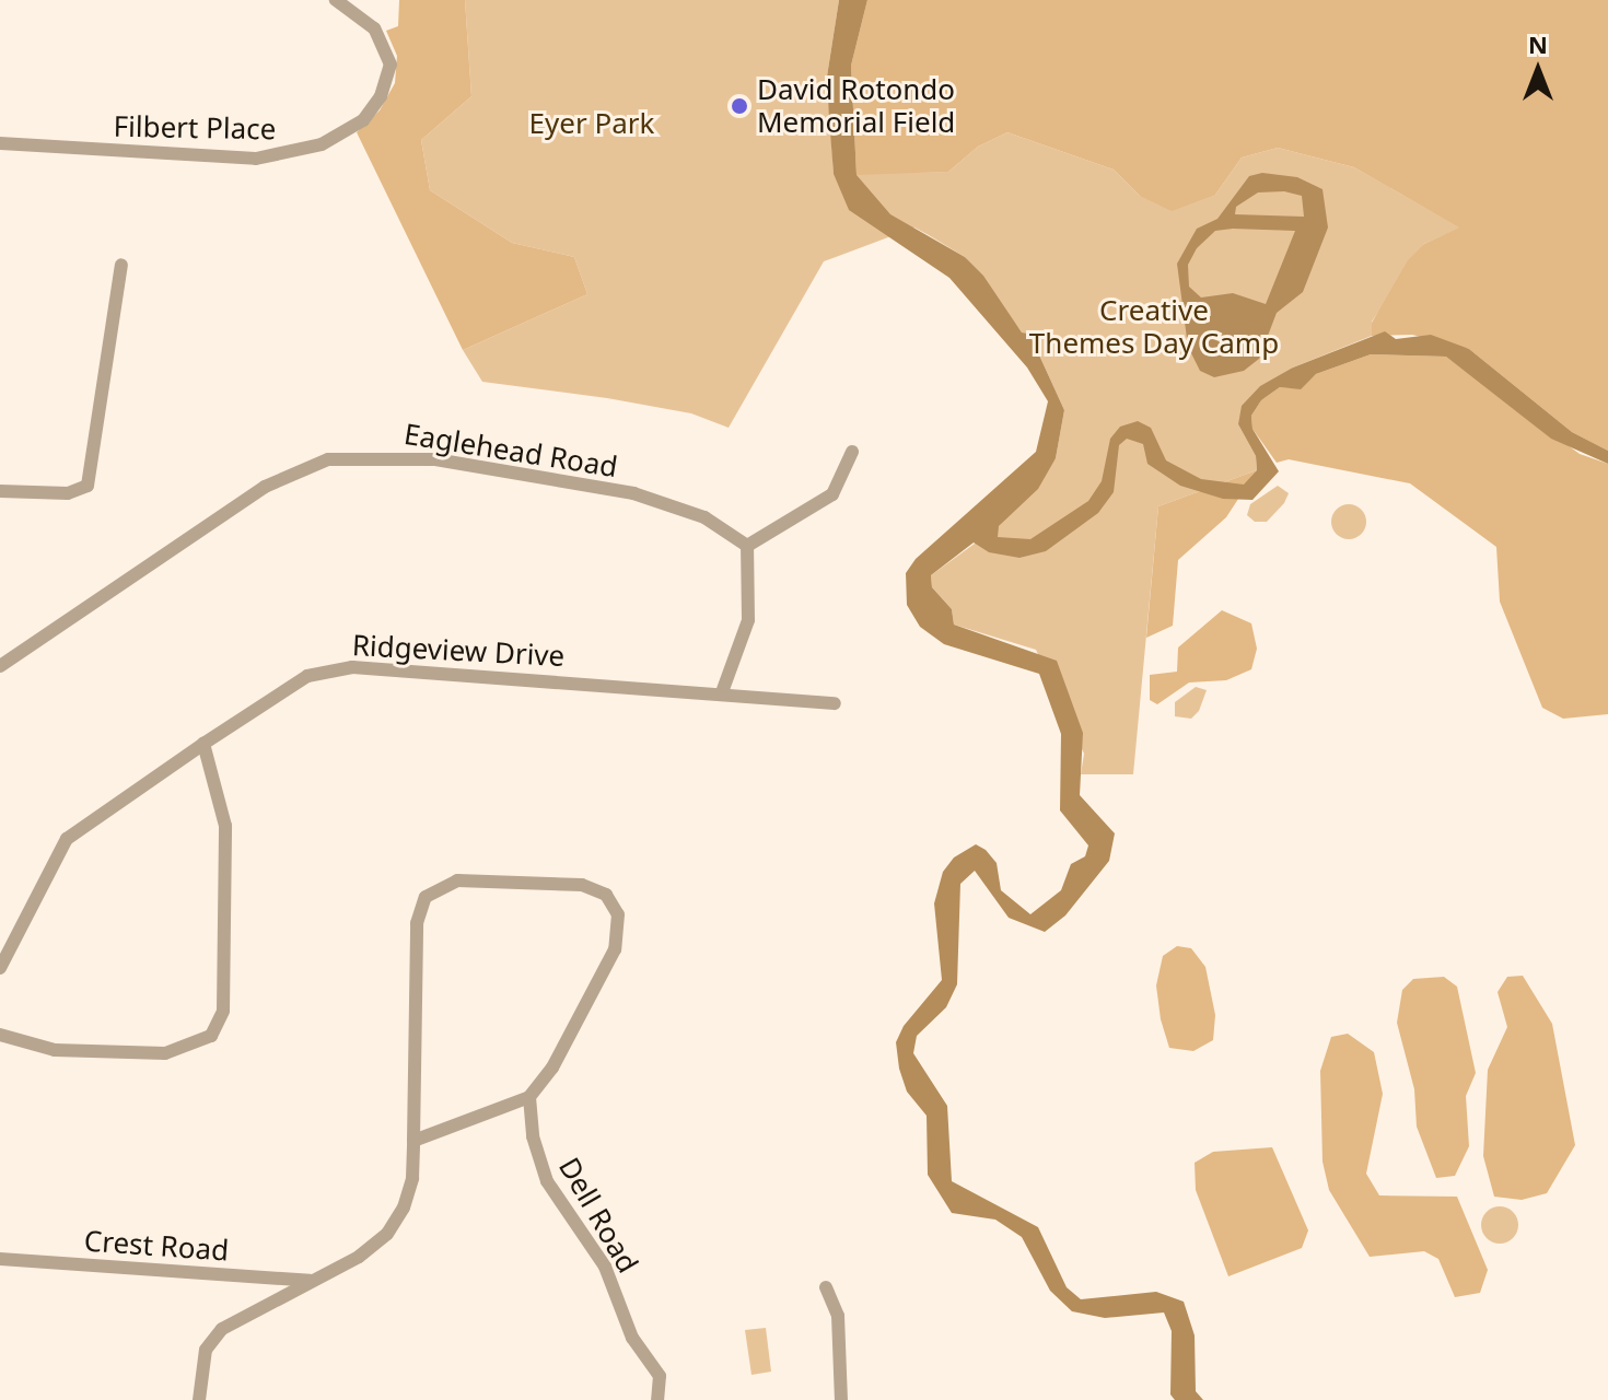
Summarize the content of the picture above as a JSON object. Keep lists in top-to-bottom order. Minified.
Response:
{"streets":{"street":["Filbert Place","Eaglehead Road","Ridgeview Drive","Dell Road","Crest Road"]},"parks":["Eyer Park","Creative Themes Day Camp"],"places":["David Rotondo Memorial Field"],"north":"top"}
